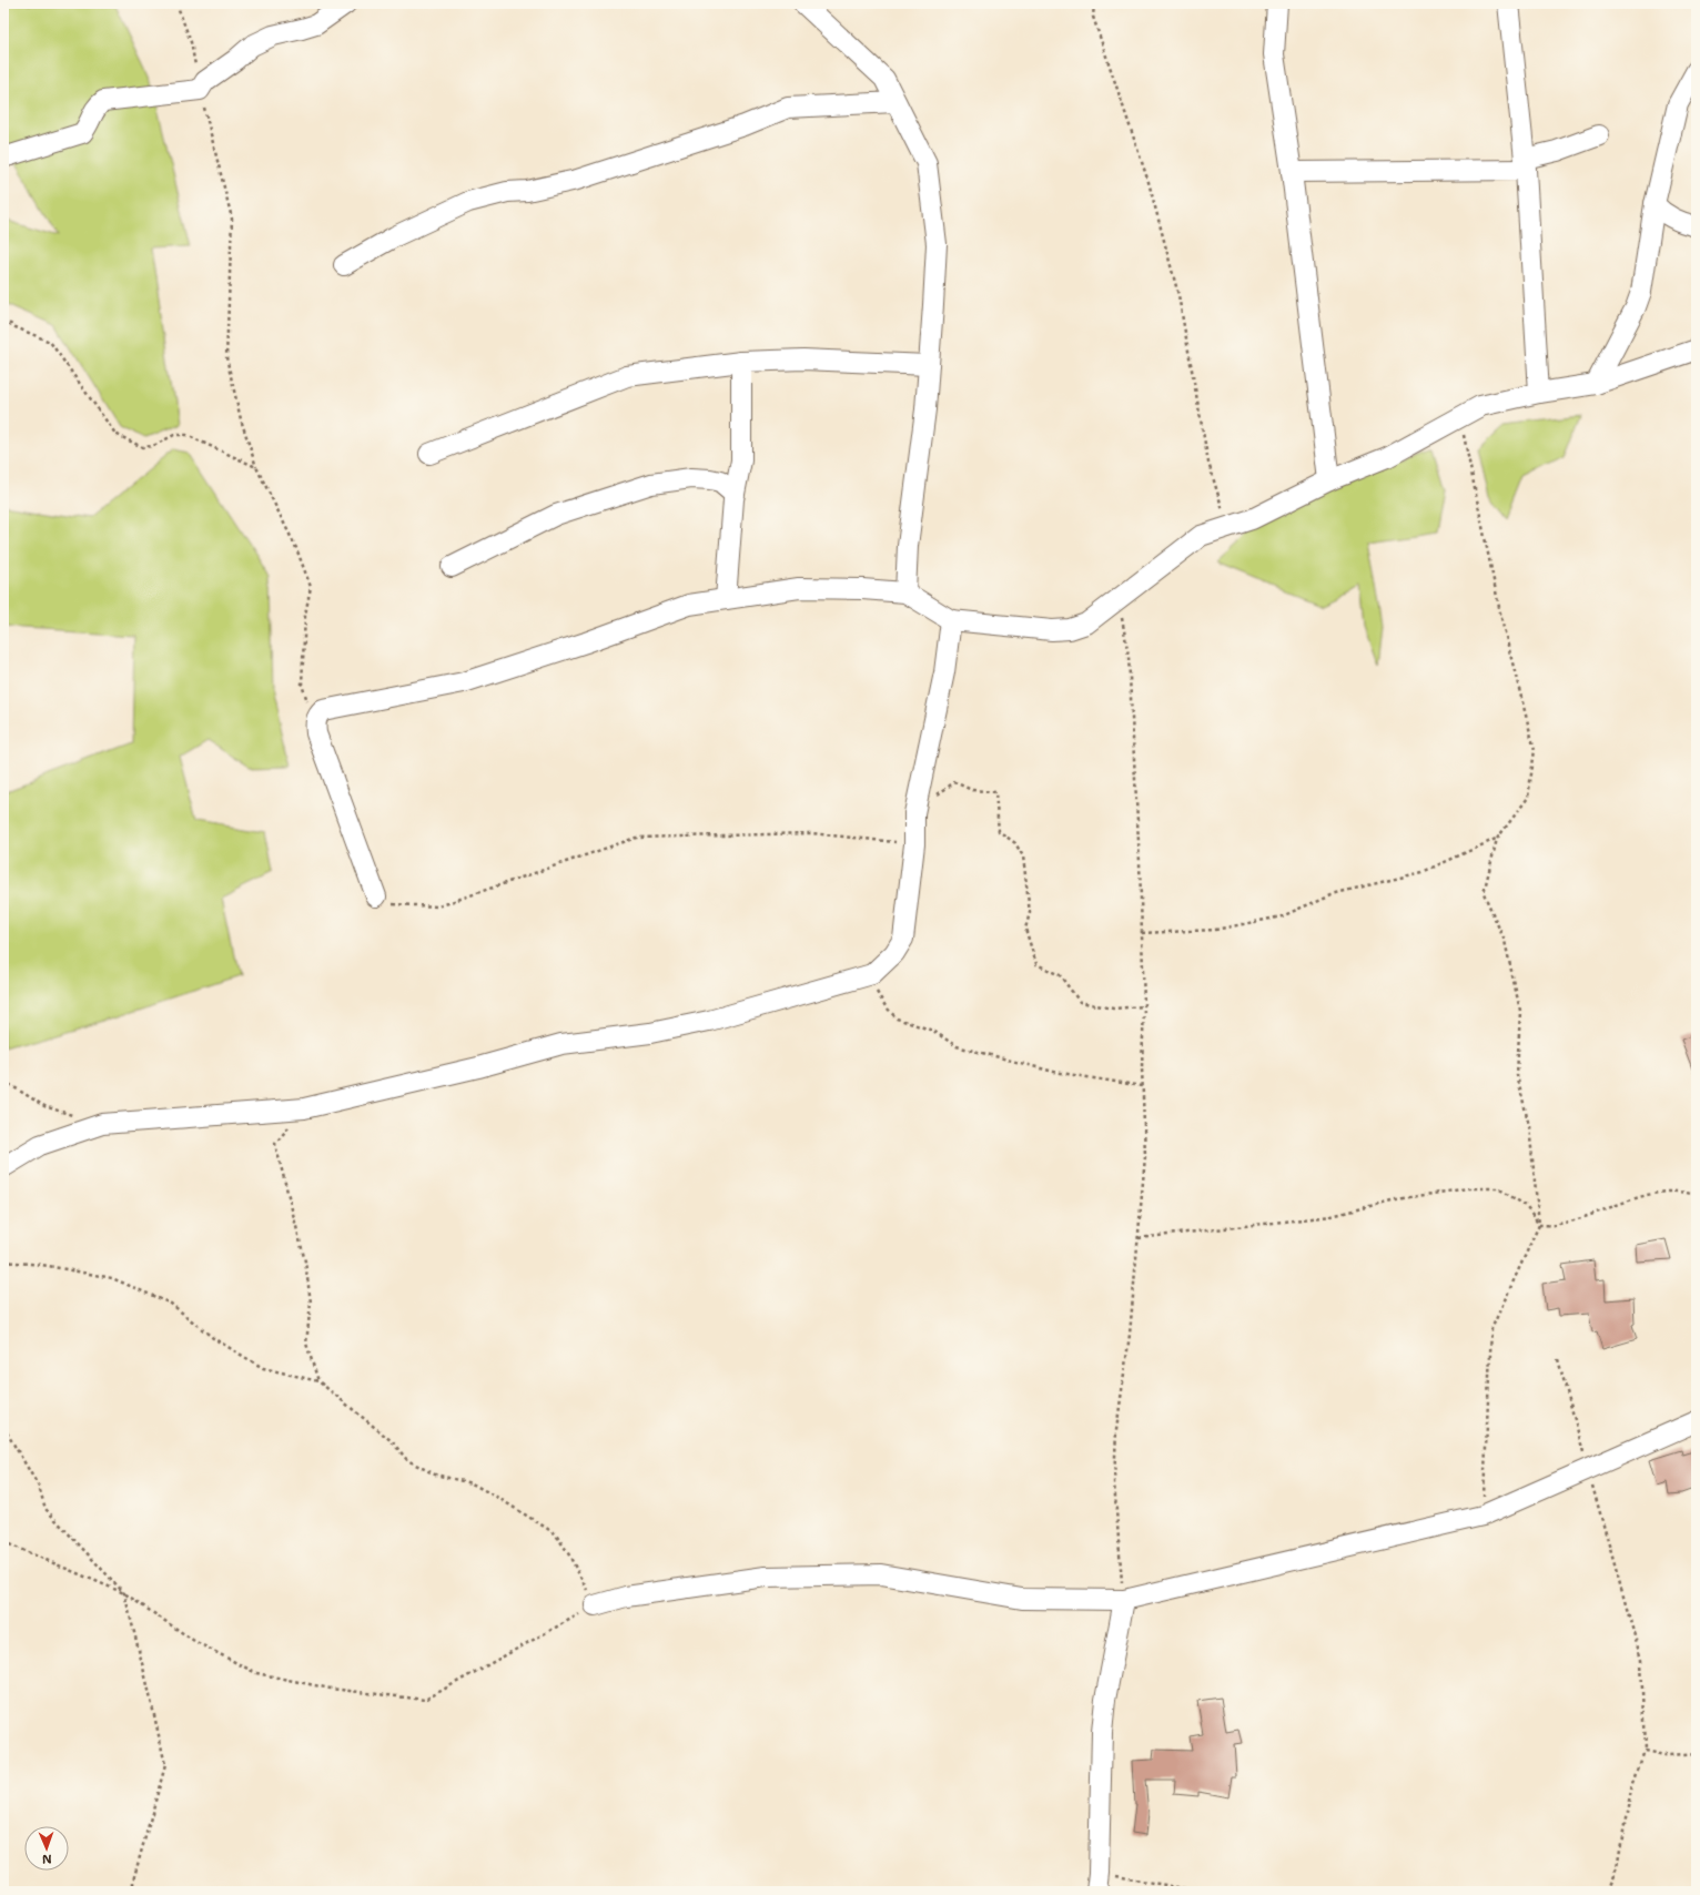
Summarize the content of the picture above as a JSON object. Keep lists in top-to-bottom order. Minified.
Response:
{"north":"bottom"}
